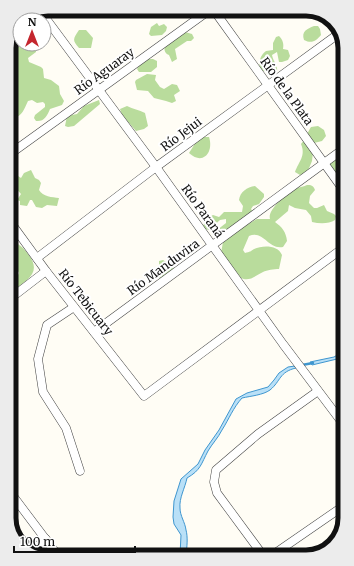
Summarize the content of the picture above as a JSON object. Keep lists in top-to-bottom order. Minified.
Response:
{"streets":{"street":["Río Aguaray","Río de la Plata","Río Jejui","Río Paraná","Río Manduvira","Río Tebicuary"]},"crossings":[["Río Aguaray","Río Paraná"],["Río de la Plata","Río Jejui"],["Río de la Plata","Río Manduvira"],["Río Jejui","Río Paraná"],["Río Jejui","Río Tebicuary"],["Río Paraná","Río Manduvira"],["Río Paraná","Río Tebicuary"],["Río Manduvira","Río Tebicuary"]],"scale_bar":"100 m","north":"top"}
